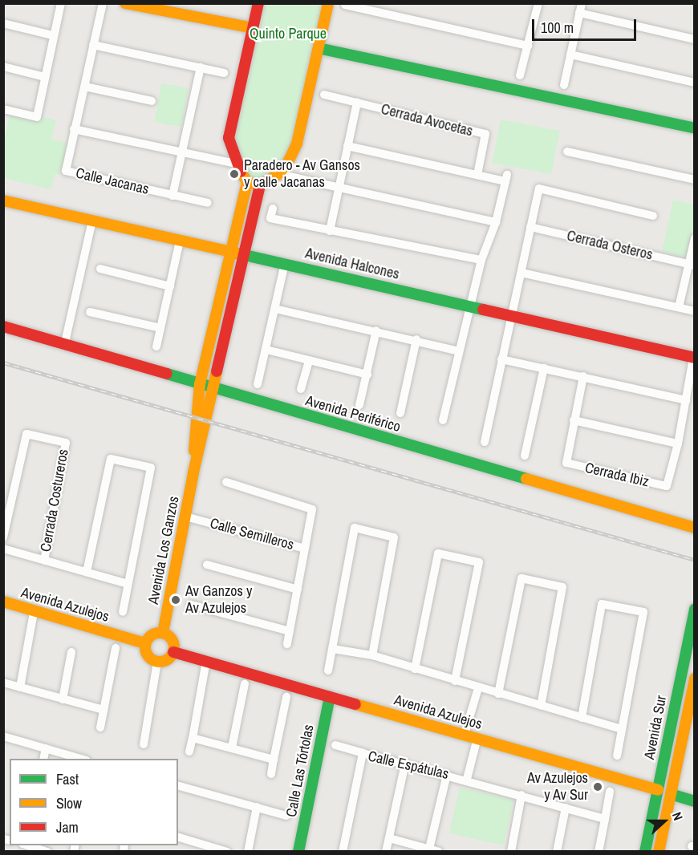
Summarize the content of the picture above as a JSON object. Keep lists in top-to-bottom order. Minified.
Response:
{"streets":{"main road":["Avenida Halcones","Avenida Periférico","Avenida Los Ganzos","Avenida Azulejos","Avenida Sur","Calle Las Tórtolas"],"street":["Cerrada Avocetas","Calle Jacanas","Cerrada Osteros","Cerrada Ibiz","Cerrada Costureros","Calle Semilleros","Calle Espátulas"]},"crossings":[["Avenida Halcones","Cerrada Ibiz"],["Calle Semilleros","Avenida Los Ganzos"],["Avenida Los Ganzos","Avenida Azulejos"],["Avenida Azulejos","Avenida Sur"],["Avenida Azulejos","Calle Espátulas"],["Avenida Azulejos","Calle Las Tórtolas"]],"parks":["Quinto Parque"],"places":["Paradero - Av Gansos y calle Jacanas","Av Ganzos y Av Azulejos","Av Azulejos y Av Sur"],"legend":["Fast","Slow","Jam"],"scale_bar":"100 m","north":"right"}
